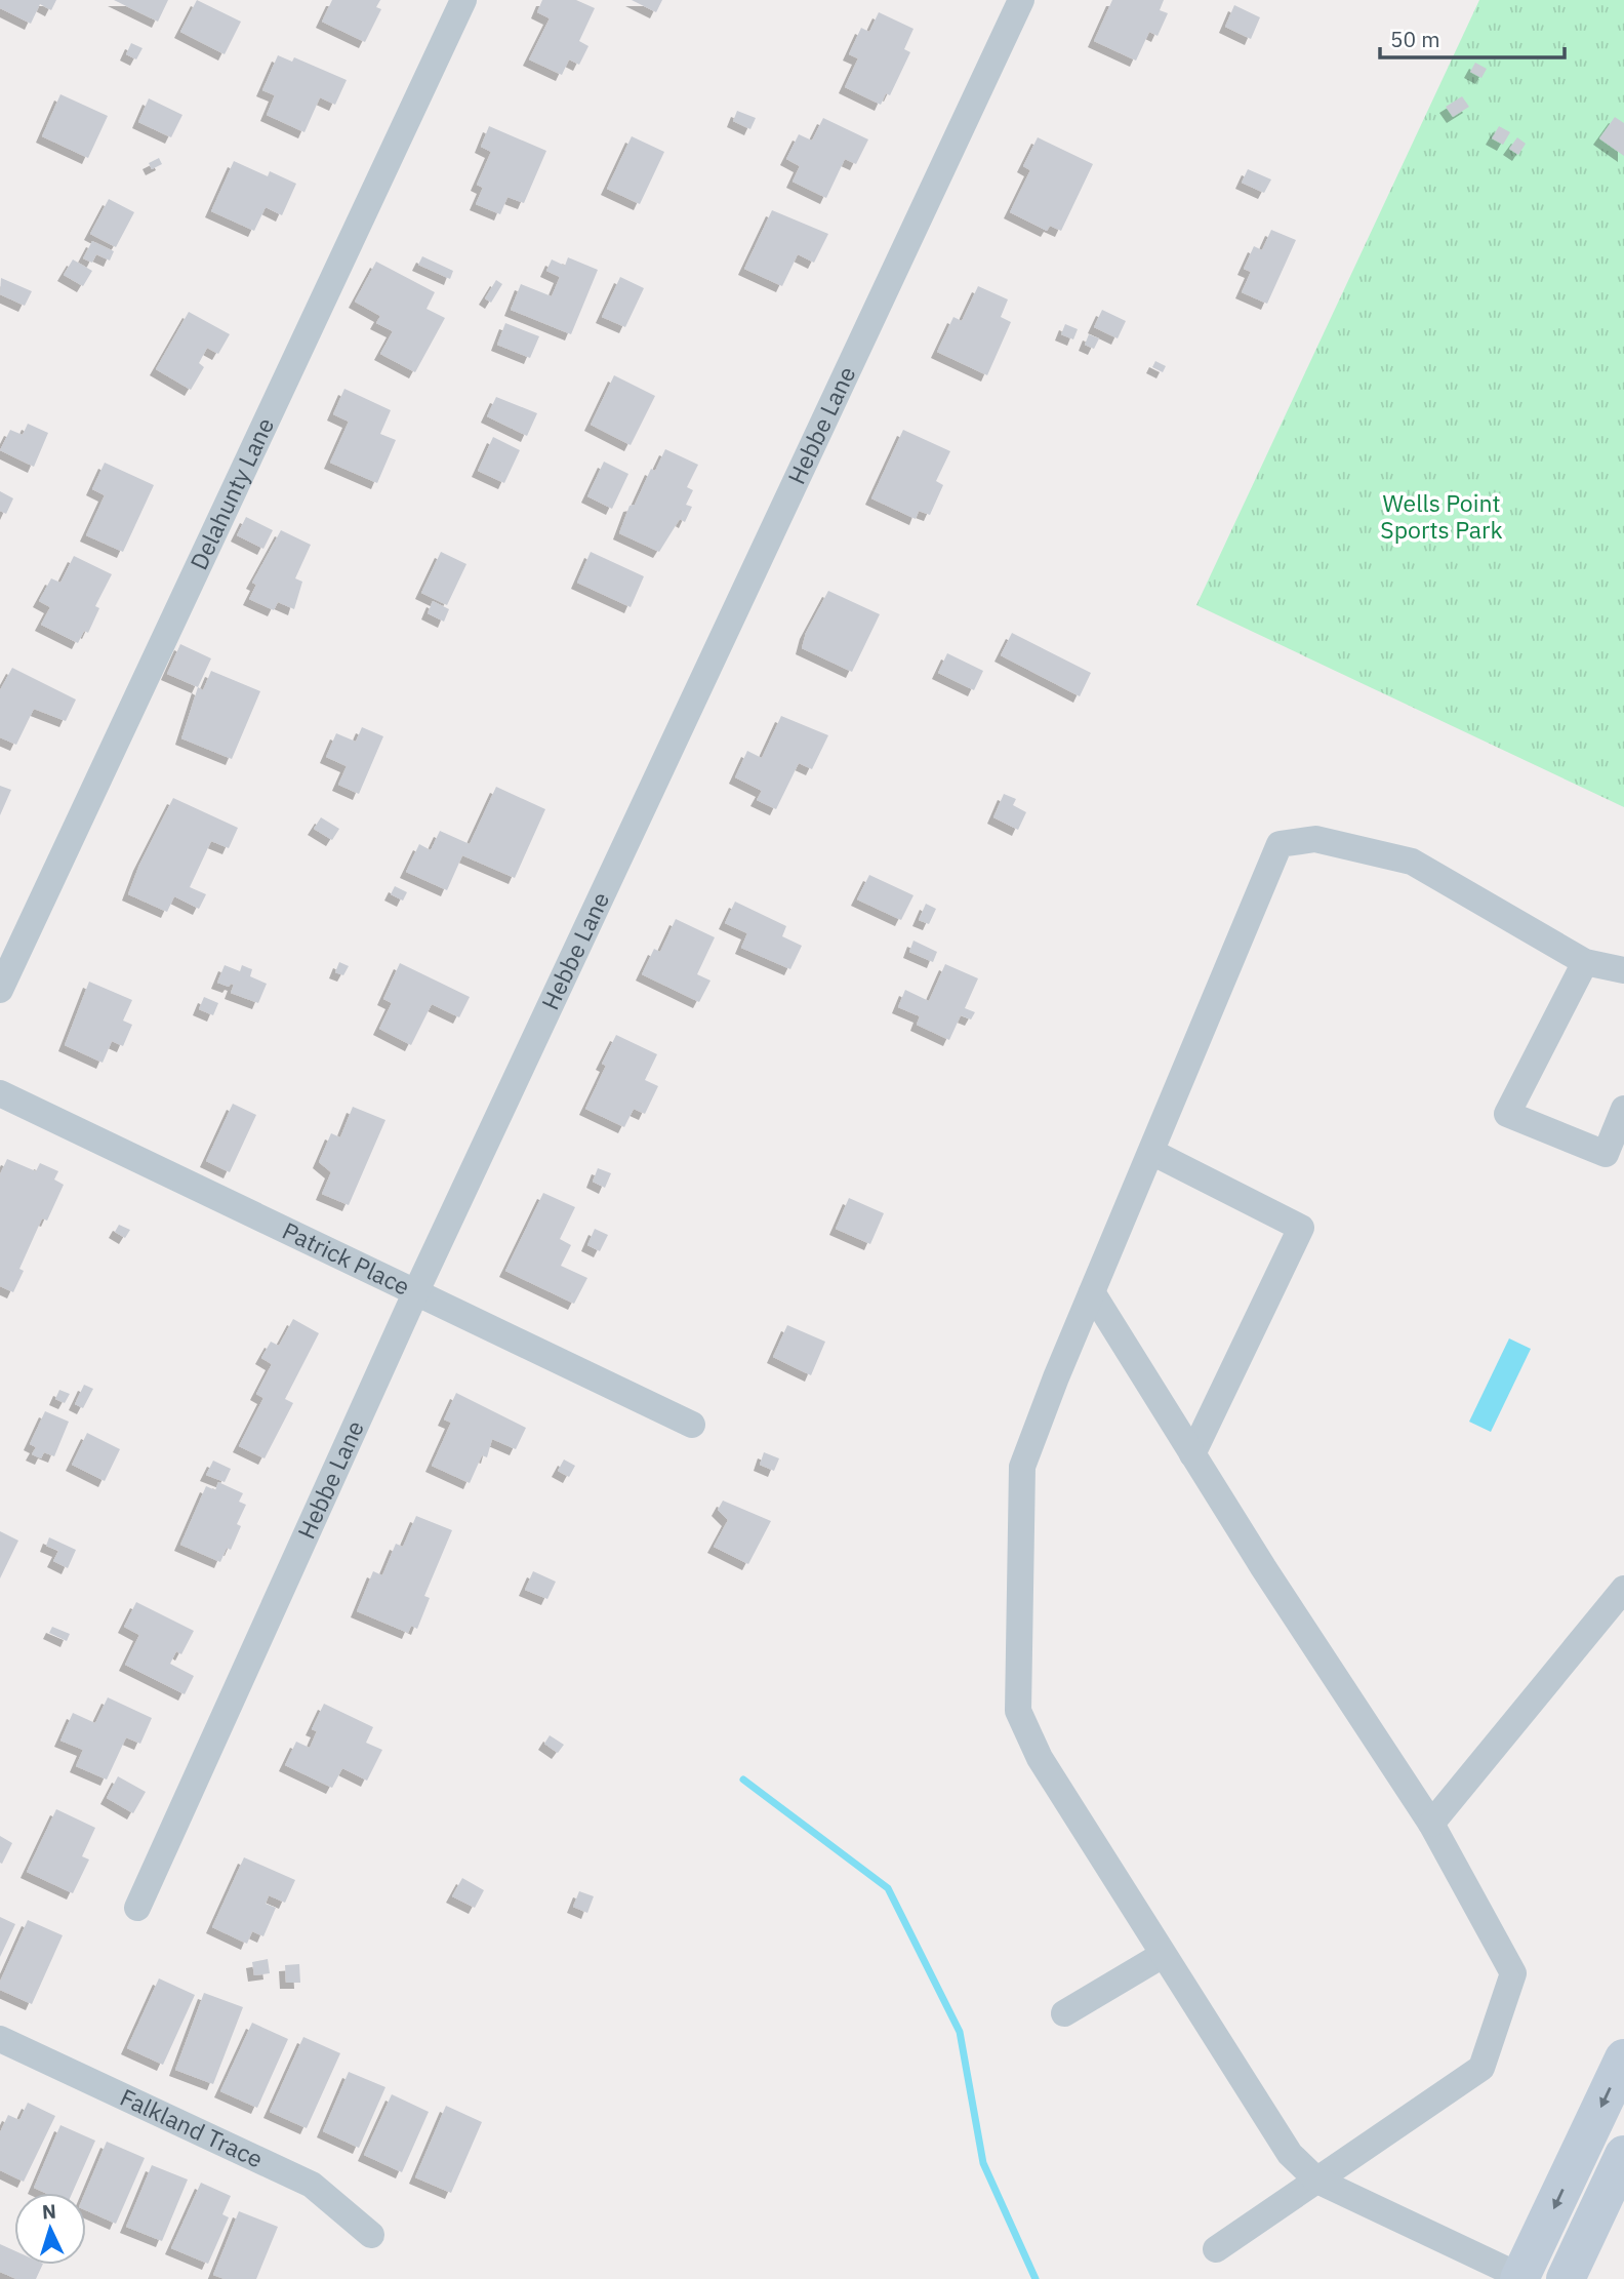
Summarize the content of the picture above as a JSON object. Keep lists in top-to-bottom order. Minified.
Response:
{"streets":{"street":["Hebbe Lane","Delahunty Lane","Patrick Place","Falkland Trace"]},"crossings":[["Hebbe Lane","Patrick Place"]],"parks":["Wells Point Sports Park"],"scale_bar":"50 m","north":"top"}
